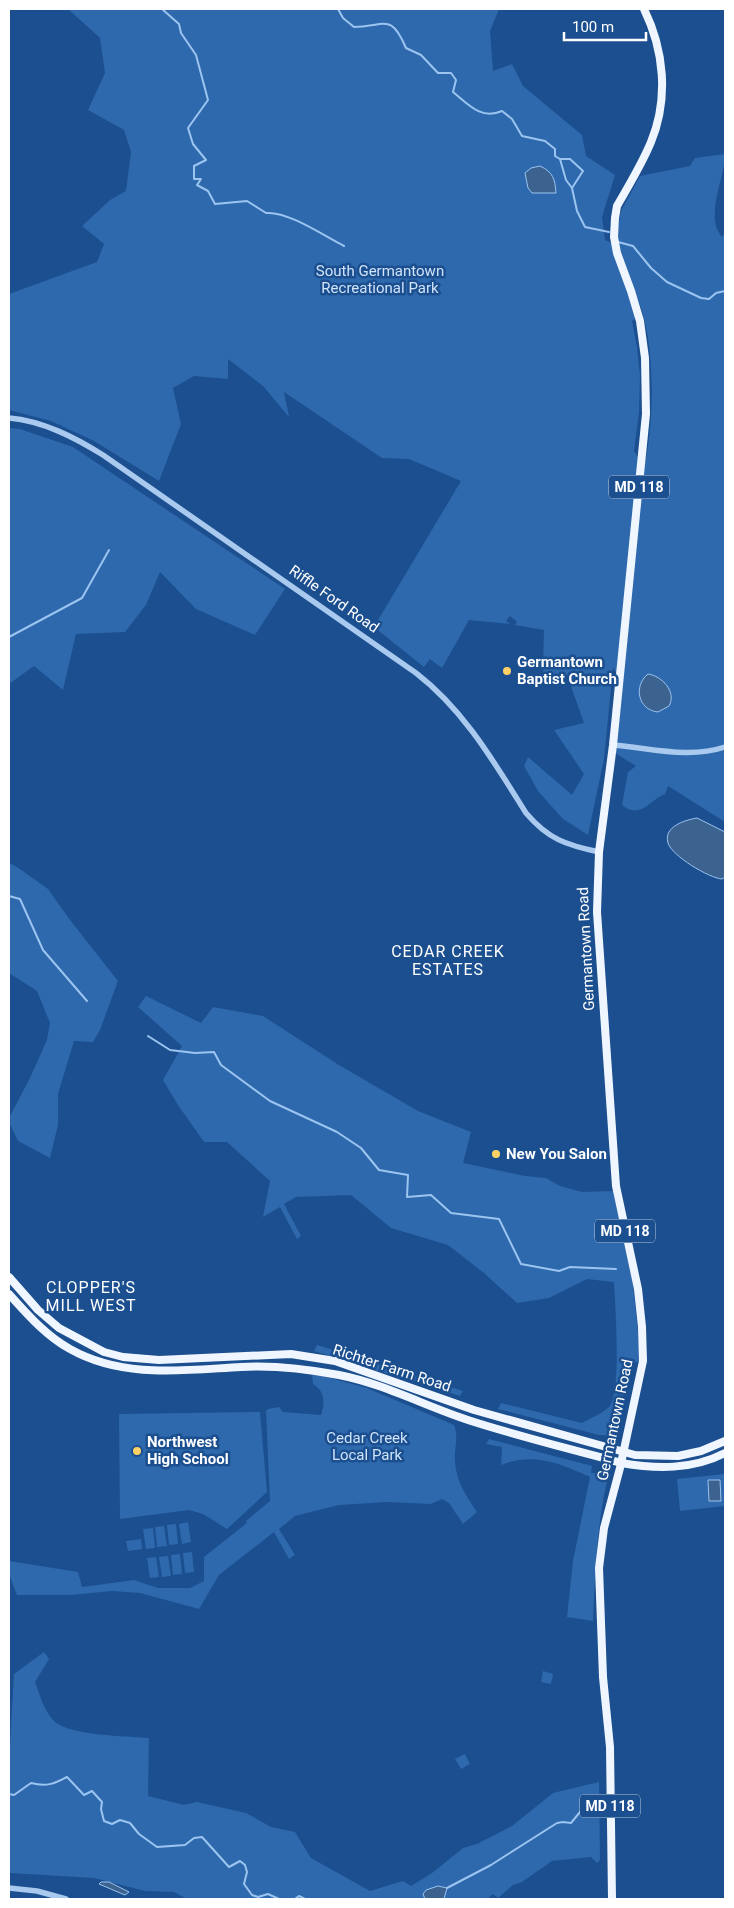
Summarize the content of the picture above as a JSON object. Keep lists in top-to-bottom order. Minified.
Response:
{"streets":{"main road":["MD 118","Germantown Road","Richter Farm Road"],"street":["Riffle Ford Road"]},"crossings":[["Riffle Ford Road","Germantown Road"],["Germantown Road","Richter Farm Road"]],"districts":["CEDAR CREEK ESTATES","CLOPPER'S MILL WEST"],"parks":["South Germantown Recreational Park","Cedar Creek Local Park"],"places":["Germantown Baptist Church","New You Salon","Northwest High School"],"scale_bar":"100 m"}
